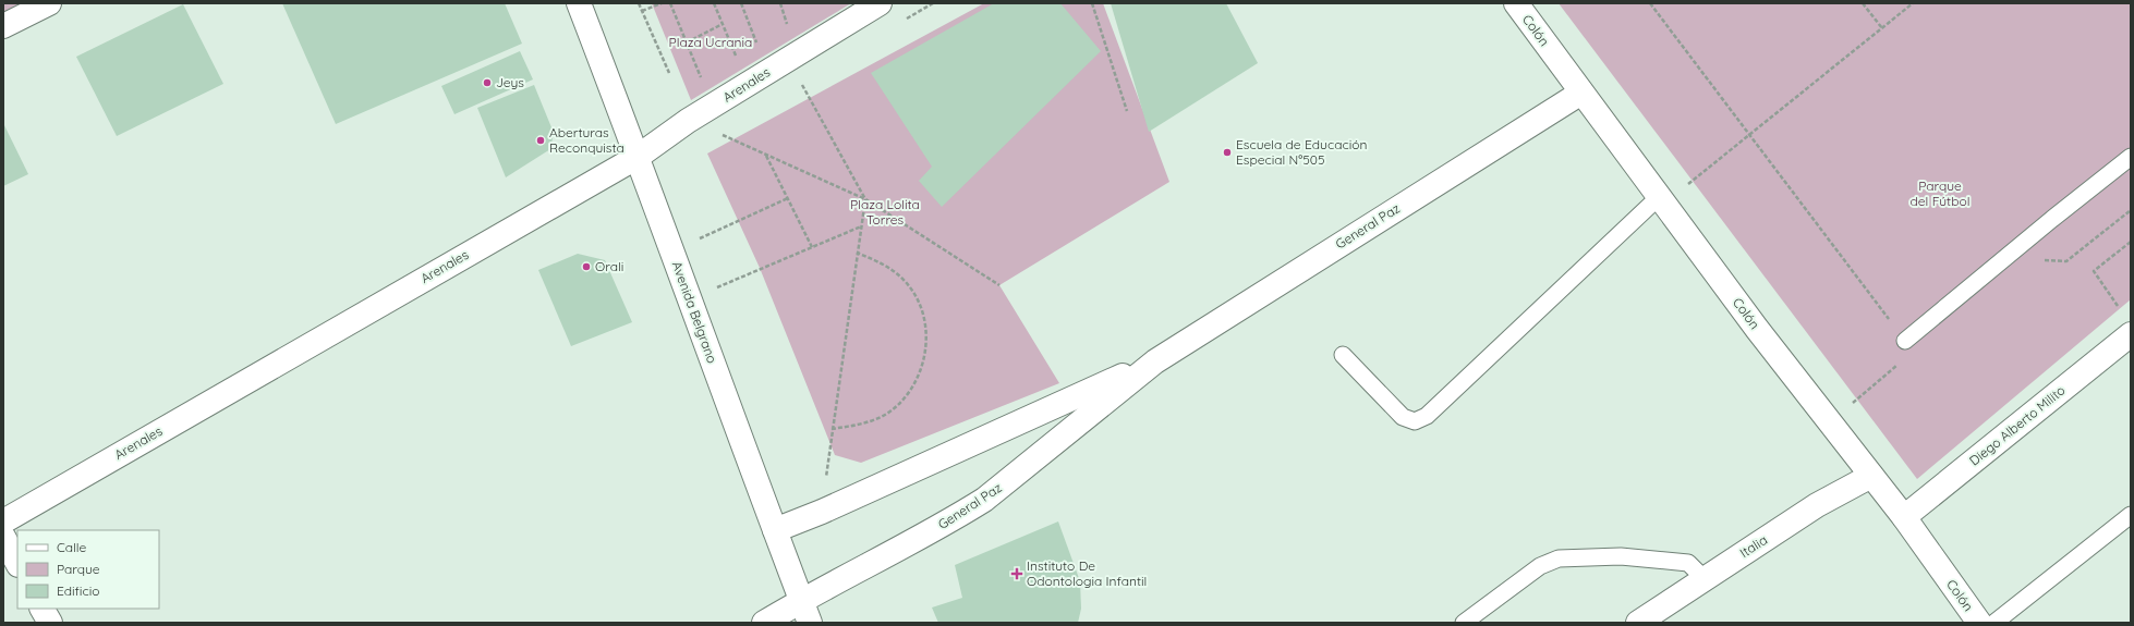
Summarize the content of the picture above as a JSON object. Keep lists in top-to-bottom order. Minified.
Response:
{"streets":{"street":["Colón","Arenales","General Paz","Avenida Belgrano","Diego Alberto Milito","Italia"]},"crossings":[["Colón","General Paz"],["Colón","Diego Alberto Milito"],["Colón","Italia"],["Arenales","Avenida Belgrano"],["General Paz","Avenida Belgrano"]],"parks":["Plaza Ucrania","Parque del Fútbol","Plaza Lolita Torres"],"places":{"other":["Jeys","Aberturas Reconquista","Escuela de Educación Especial N°505","Orali"],"health":["Instituto De Odontologia Infantil"]},"legend":["Calle","Parque","Edificio"]}
